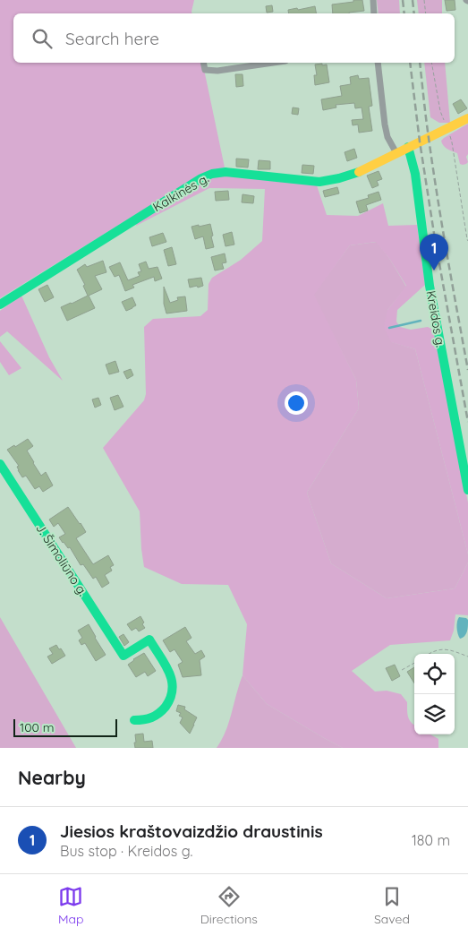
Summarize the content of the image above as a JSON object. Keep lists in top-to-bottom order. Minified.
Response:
{"streets":{"street":["Kalkinės g.","Kreidos g.","J. Šimoliūno g."]},"crossings":[["Kalkinės g.","Kreidos g."]],"scale_bar":"100 m","page":{"search":"Search here","pins":"1","scale":"100 m","heading":"Nearby","list":[{"mark":"1","name":"Jiesios kraštovaizdžio draustinis","note":"Bus stop · Kreidos g.","value":"180 m"}],"nav":["Map","Directions","Saved"]}}
